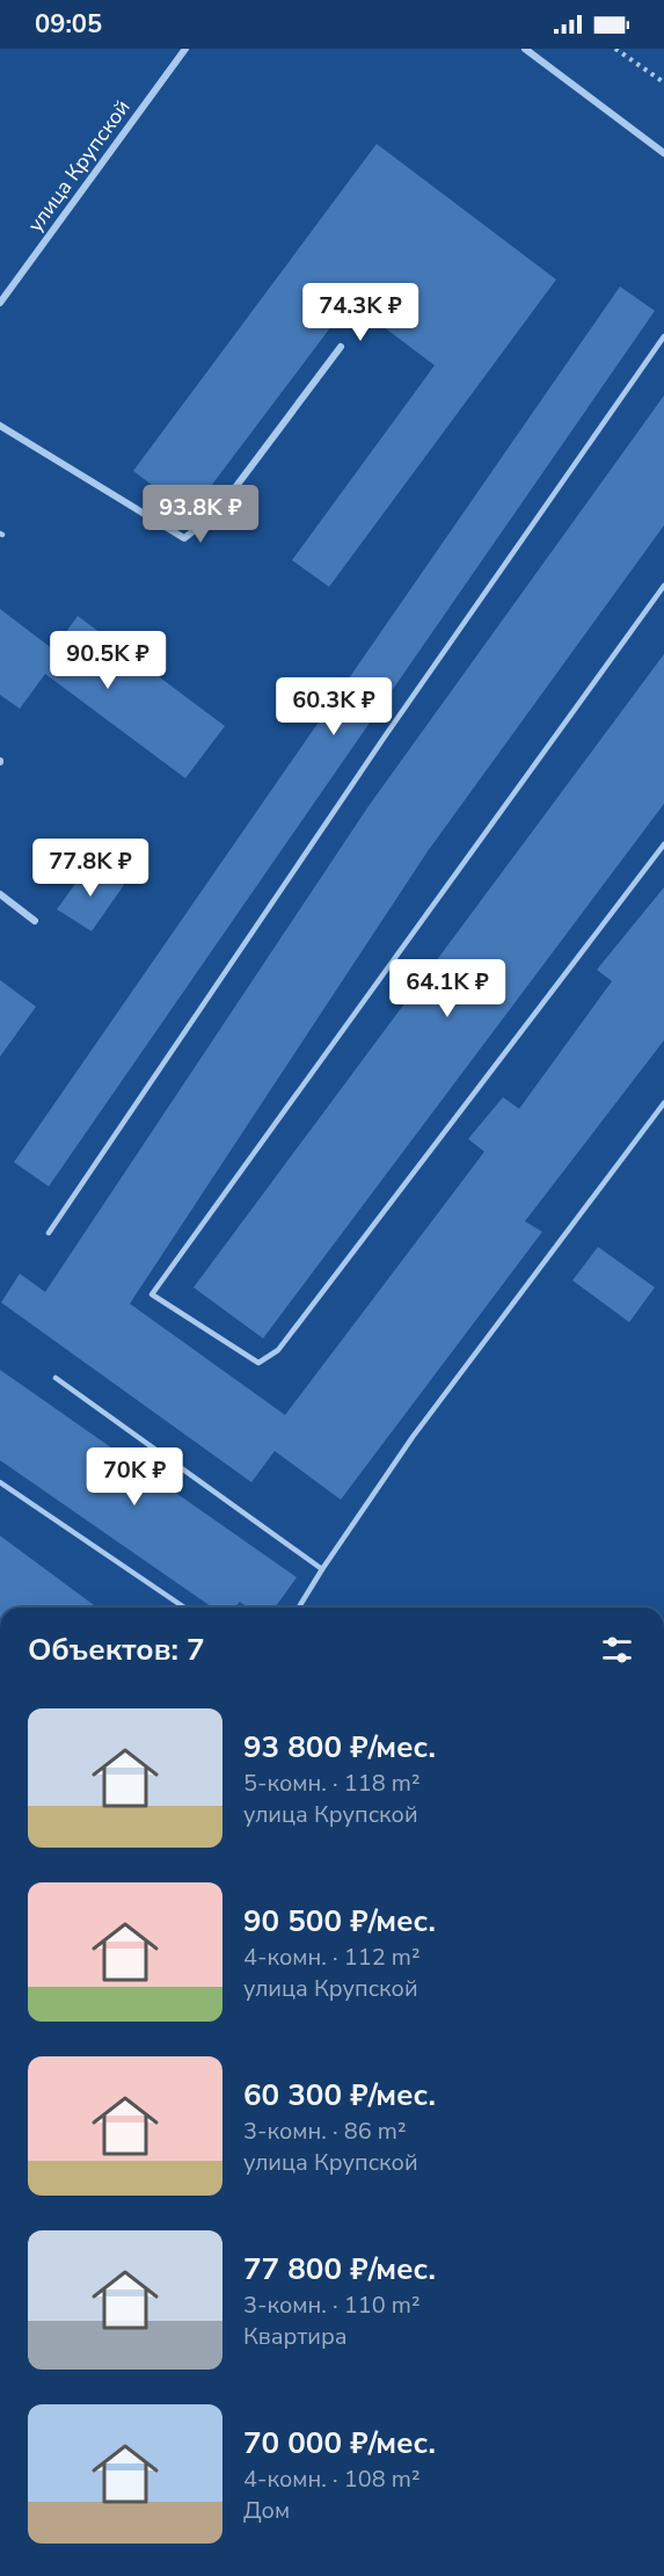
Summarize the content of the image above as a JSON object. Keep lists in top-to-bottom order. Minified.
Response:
{"streets":{"street":["улица Крупской"]},"page":{"status":"09:05","price":["74.3K ₽","93.8K ₽","90.5K ₽","60.3K ₽","77.8K ₽","64.1K ₽","70K ₽"],"heading":"Объектов: 7","list":[{"name":"93 800 ₽/мес.","note":"5-комн. · 118 m² · улица Крупской"},{"name":"90 500 ₽/мес.","note":"4-комн. · 112 m² · улица Крупской"},{"name":"60 300 ₽/мес.","note":"3-комн. · 86 m² · улица Крупской"},{"name":"77 800 ₽/мес.","note":"3-комн. · 110 m² · Квартира"},{"name":"70 000 ₽/мес.","note":"4-комн. · 108 m² · Дом"}]}}
